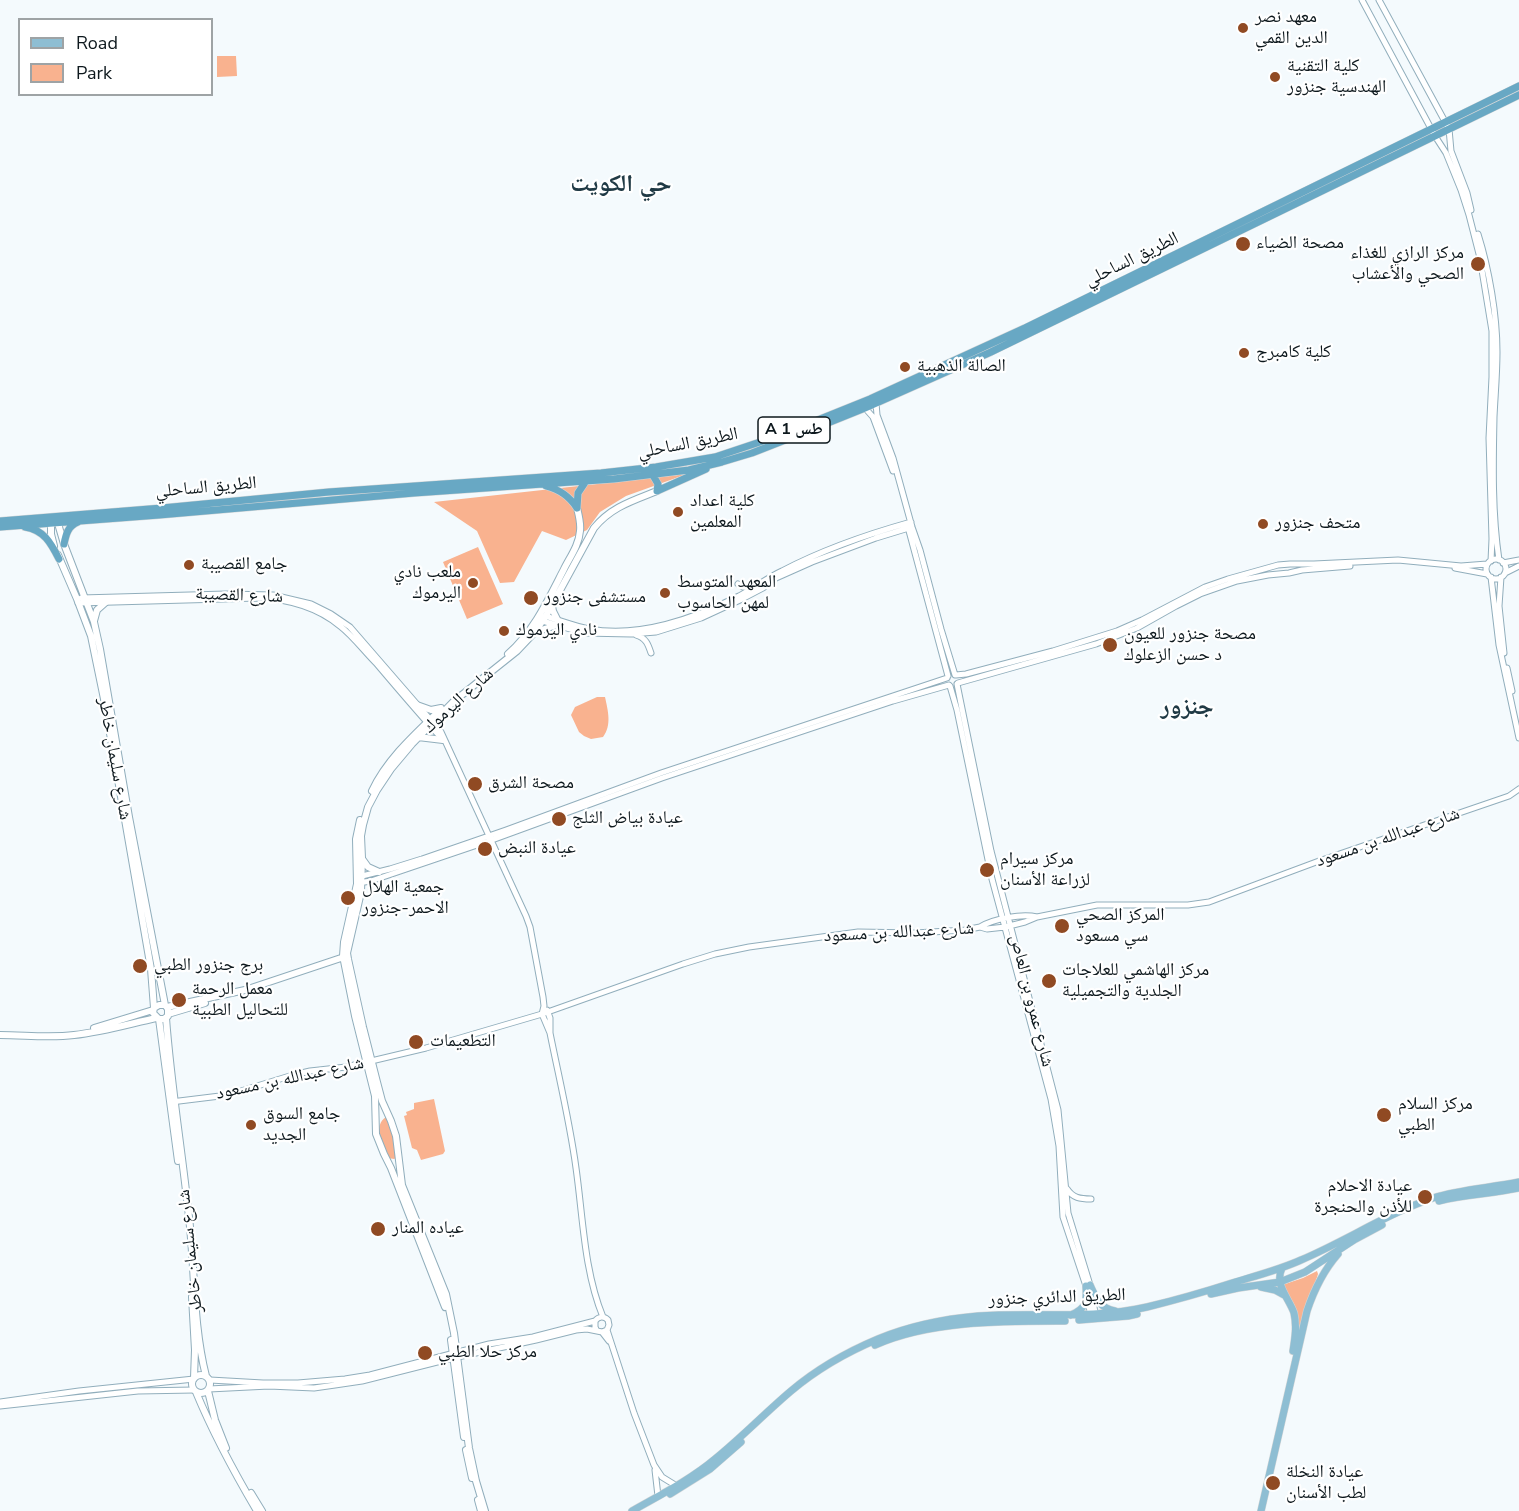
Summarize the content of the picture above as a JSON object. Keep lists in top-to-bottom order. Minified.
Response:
{"streets":{"highway":["الطريق الساحلي","A 1 طس"],"main road":["شارع اليرموك","شارع سليمان خاطر","الطريق الدائري جنزور"],"street":["شارع القصيبة","شارع عبدالله بن مسعود","شارع عمرو بن العاص"]},"crossings":[["الطريق الساحلي","شارع سليمان خاطر"],["شارع القصيبة","شارع اليرموك"],["شارع القصيبة","شارع سليمان خاطر"],["شارع سليمان خاطر","شارع عبدالله بن مسعود"],["شارع عبدالله بن مسعود","شارع عمرو بن العاص"],["شارع عمرو بن العاص","الطريق الدائري جنزور"]],"districts":["حي الكويت","جنزور"],"places":["معهد نصر الدين القمي","كلية التقنية الهندسية جنزور","مصحة الضياء","مركز الرازي للغذاء الصحي والأعشاب","كلية كامبرج","الصالة الذهبية","كلية اعداد المعلمين","متحف جنزور","جامع القصيبة","ملعب نادي اليرموك","المعهد المتوسط لمهن الحاسوب","مستشفى جنزور","نادي اليرموك","مصحة جنزور للعيون د حسن الزعلوك","مصحة الشرق","عيادة بياض الثلج","عيادة النبض","مركز سيرام لزراعة الأسنان","جمعية الهلال الاحمر-جنزور","المركز الصحي سي مسعود","برج جنزور الطبي","مركز الهاشمي للعلاجات الجلدية والتجميلية","معمل الرحمة للتحاليل الطبية","التطعيمات","مركز السلام الطبي","جامع السوق الجديد","عيادة الاحلام للأذن والحنجرة","عياده المنار","مركز حلا الطبي","عيادة النخلة لطب الأسنان"],"legend":["Road","Park"]}
